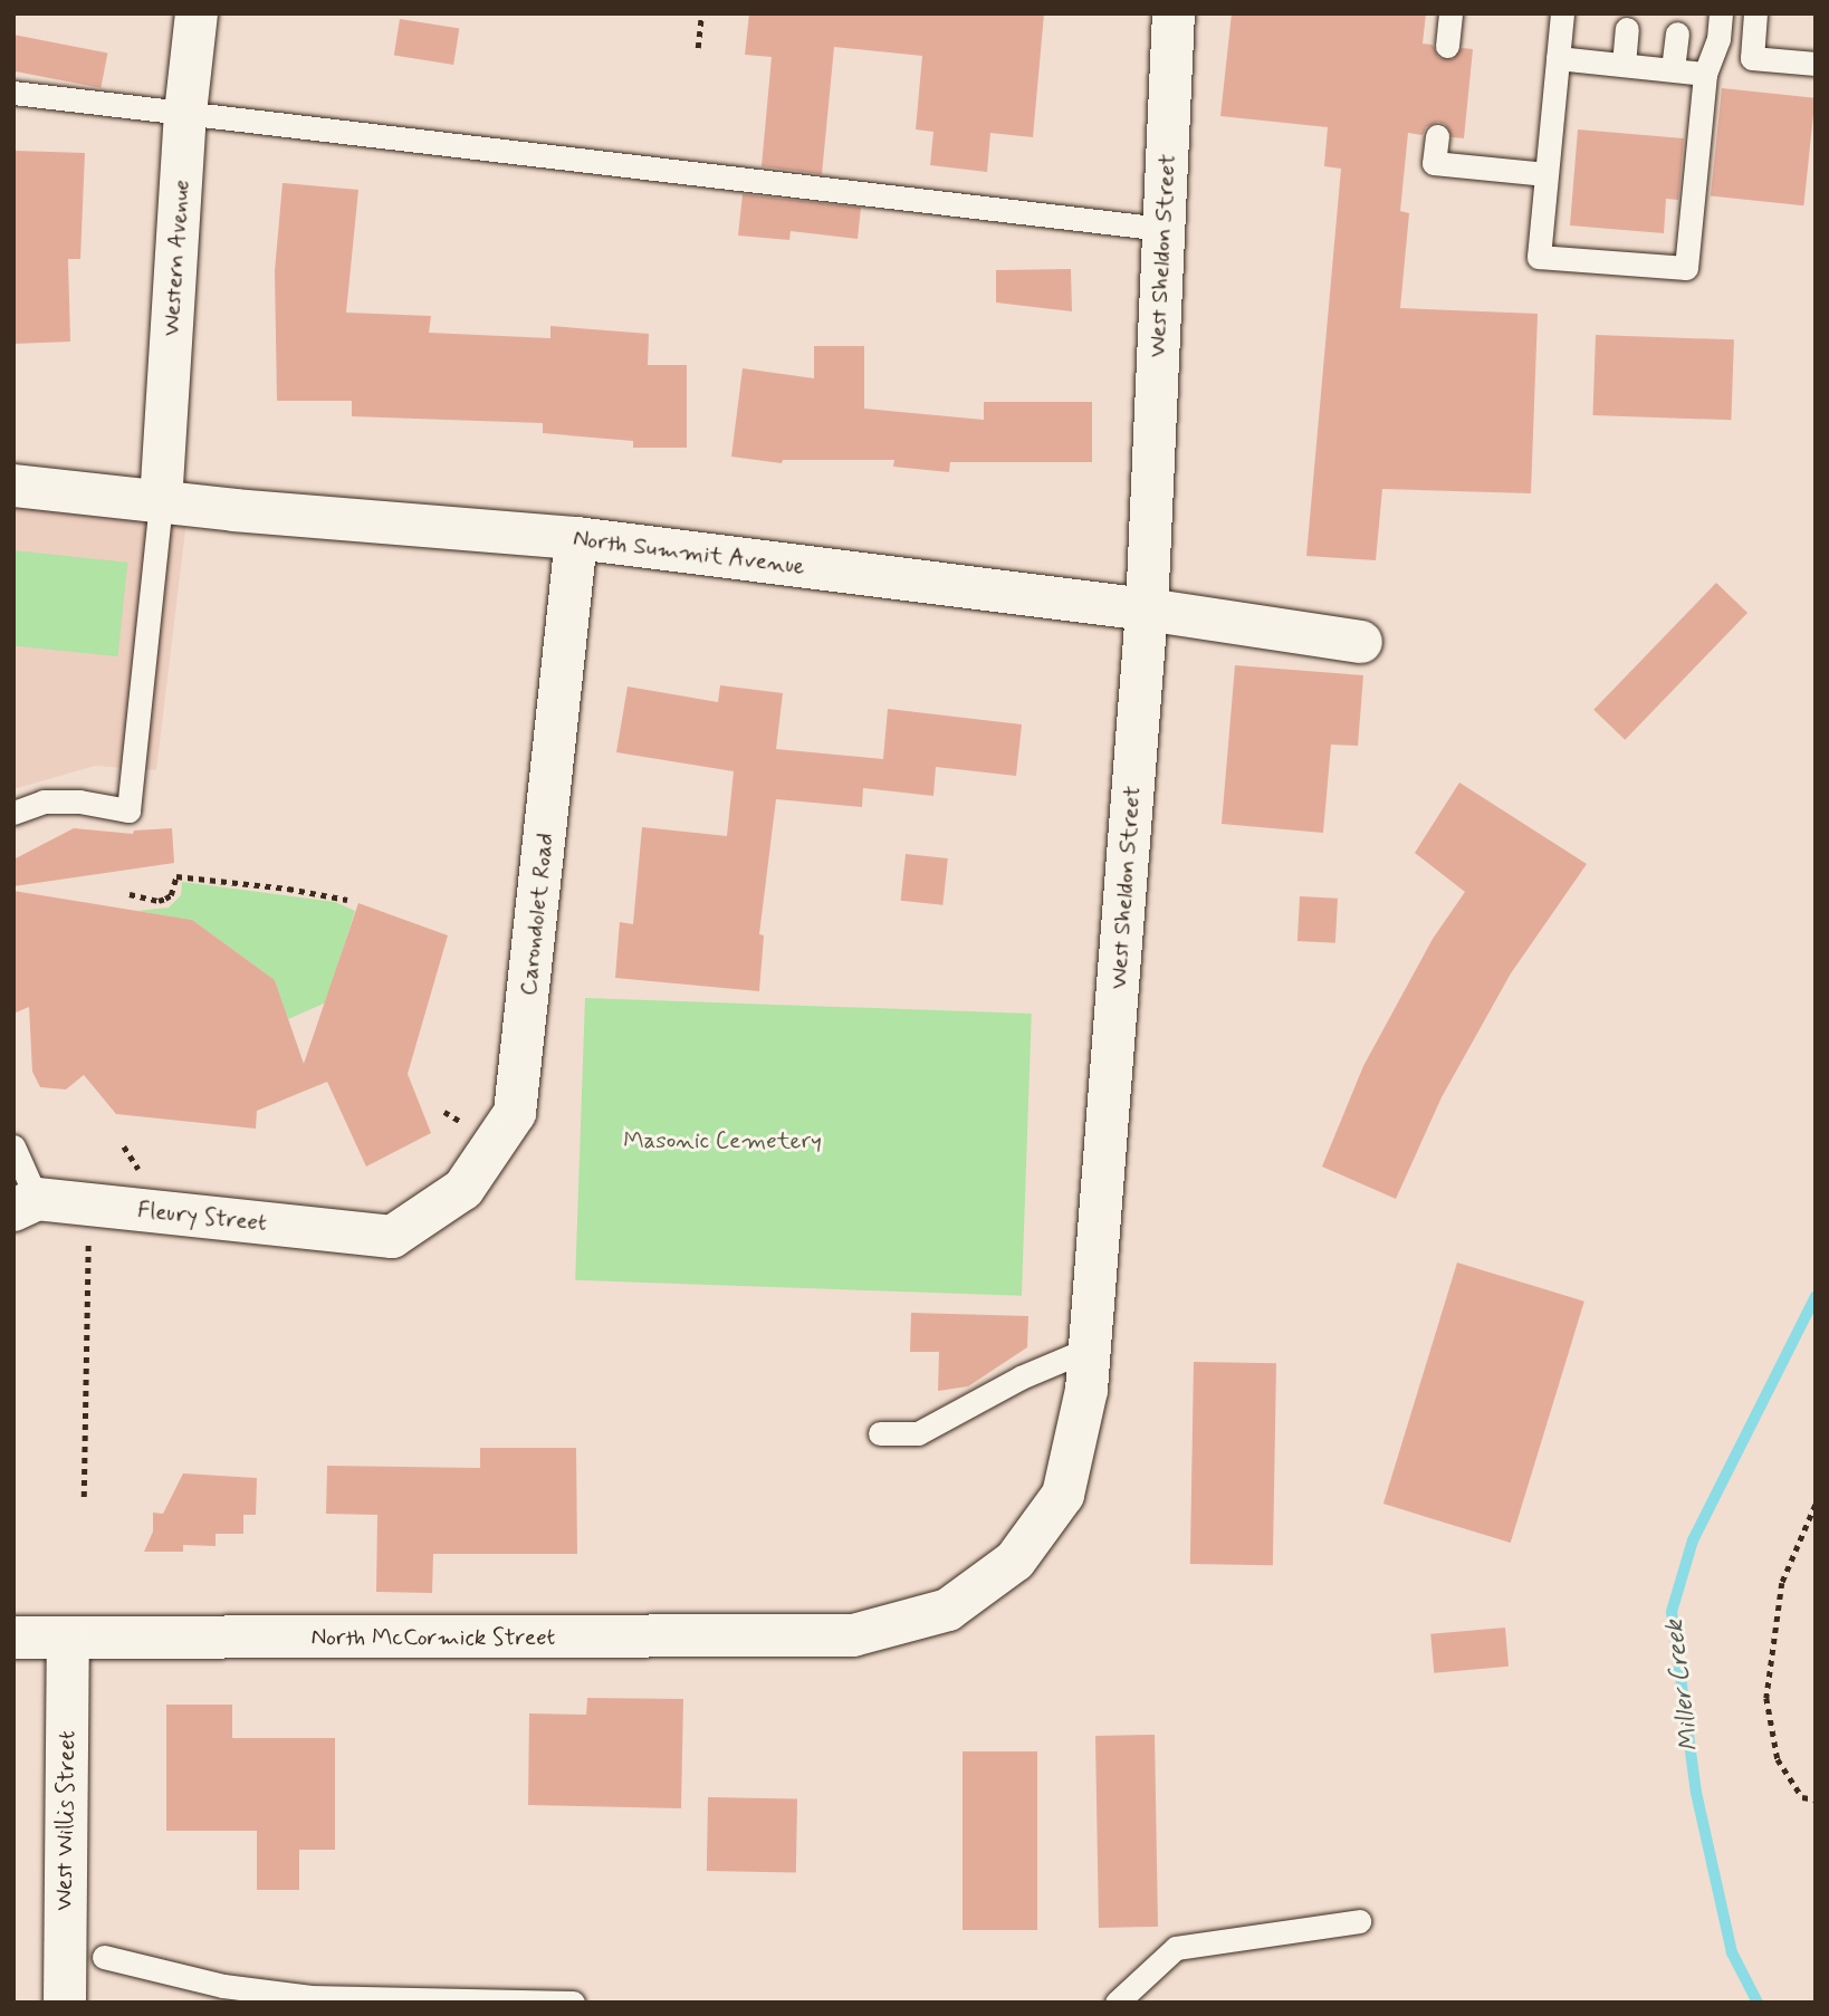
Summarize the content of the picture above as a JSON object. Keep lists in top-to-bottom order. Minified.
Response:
{"streets":{"street":["West Sheldon Street","Western Avenue","North Summit Avenue","Carondolet Road","Fleury Street","North McCormick Street","West Willis Street"]},"crossings":[["West Sheldon Street","North Summit Avenue"],["West Sheldon Street","North McCormick Street"],["Western Avenue","North Summit Avenue"],["North Summit Avenue","Carondolet Road"],["Carondolet Road","Fleury Street"],["North McCormick Street","West Willis Street"]],"water":["Miller Creek"],"parks":["Masonic Cemetery"]}
